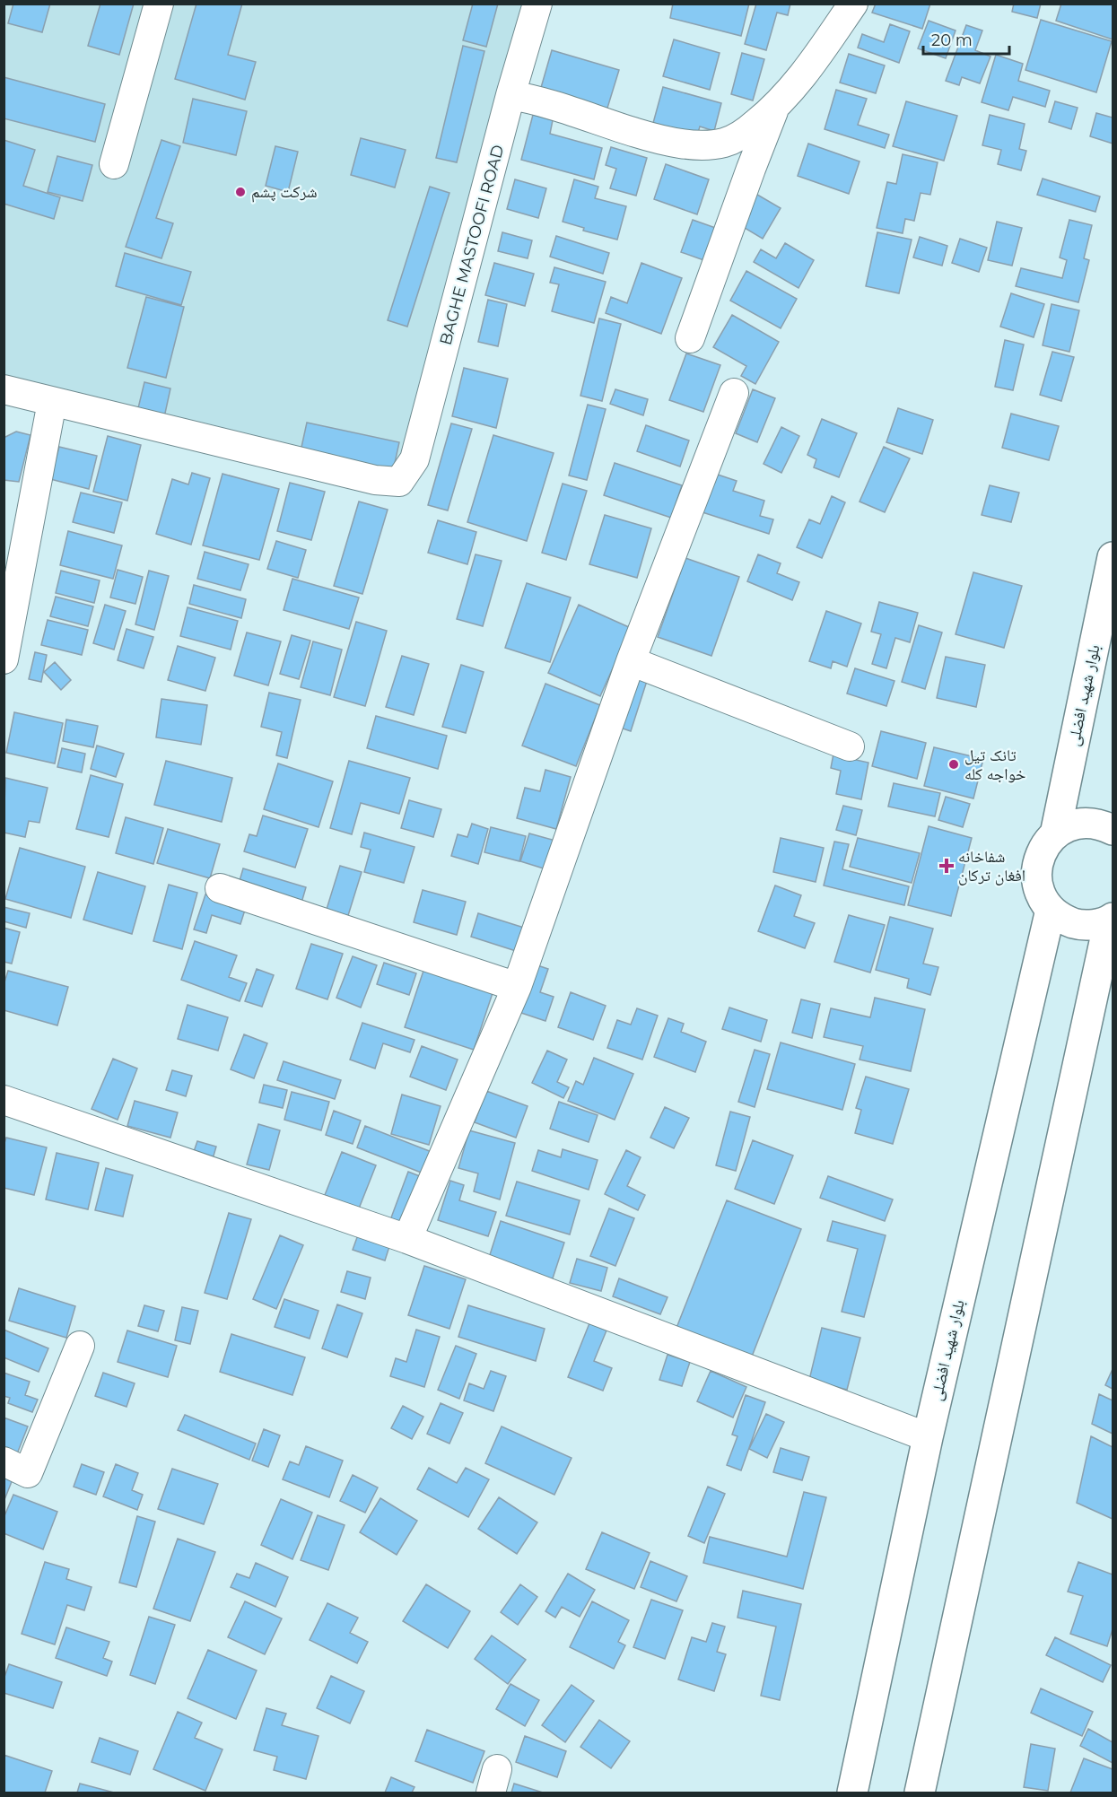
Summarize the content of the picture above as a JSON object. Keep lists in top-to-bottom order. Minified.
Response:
{"streets":{"main road":["بلوار شهید افضلی"],"street":["BAGHE MASTOOFI ROAD"]},"places":{"other":["شرکت پشم","تانک تیل خواجه کله"],"health":["شفاخانه افغان ترکان"]},"scale_bar":"20 m"}
